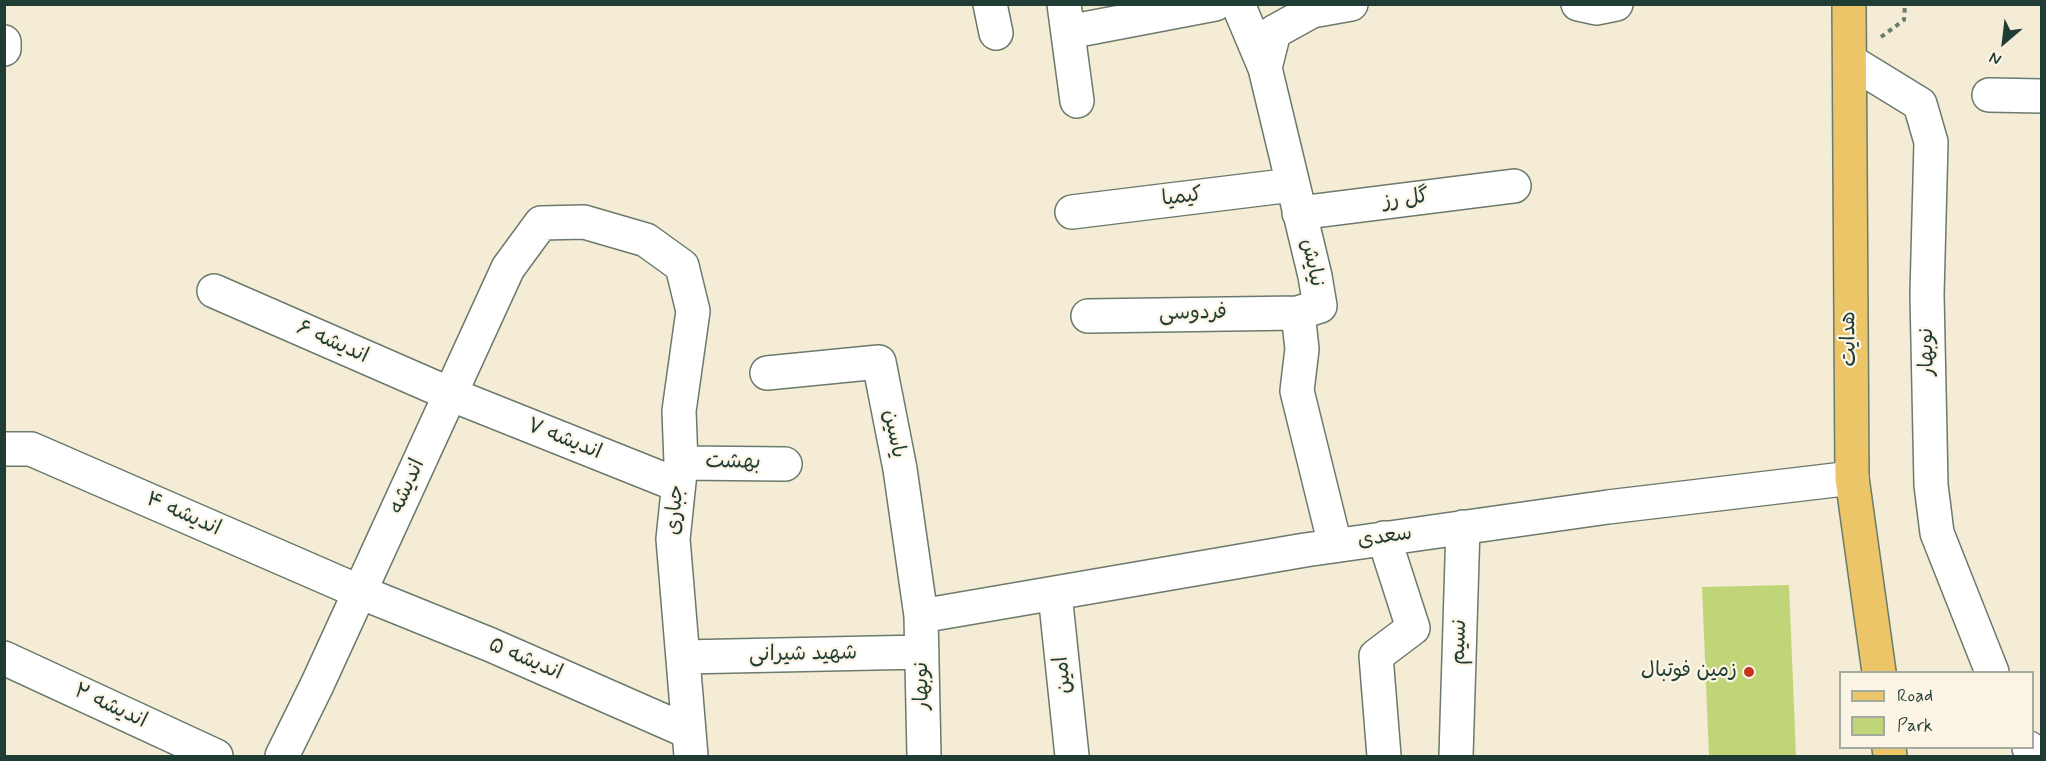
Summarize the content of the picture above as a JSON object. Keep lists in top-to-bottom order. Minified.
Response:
{"streets":{"main road":["هدایت"],"street":["کیمیا","گل رز","نیایش","فردوسی","اندیشه ۶","نوبهار","یاسین","اندیشه ۷","بهشت","اندیشه","جباری","اندیشه ۴","سعدی","نسیم","شهید شیرانی","اندیشه ۵","امین","اندیشه ۲"]},"crossings":[["کیمیا","گل رز"],["کیمیا","نیایش"],["گل رز","نیایش"],["نیایش","فردوسی"],["نیایش","سعدی"],["هدایت","نوبهار"],["هدایت","سعدی"],["اندیشه ۶","اندیشه ۷"],["اندیشه ۶","اندیشه"],["نوبهار","یاسین"],["نوبهار","سعدی"],["نوبهار","شهید شیرانی"],["یاسین","سعدی"],["اندیشه ۷","بهشت"],["اندیشه ۷","اندیشه"],["اندیشه ۷","جباری"],["بهشت","جباری"],["اندیشه","جباری"],["اندیشه","اندیشه ۴"],["اندیشه","اندیشه ۵"],["جباری","شهید شیرانی"],["جباری","اندیشه ۵"],["اندیشه ۴","اندیشه ۵"],["سعدی","نسیم"],["سعدی","امین"]],"places":["زمین فوتبال"],"legend":["Road","Park"],"north":"bottom left"}
